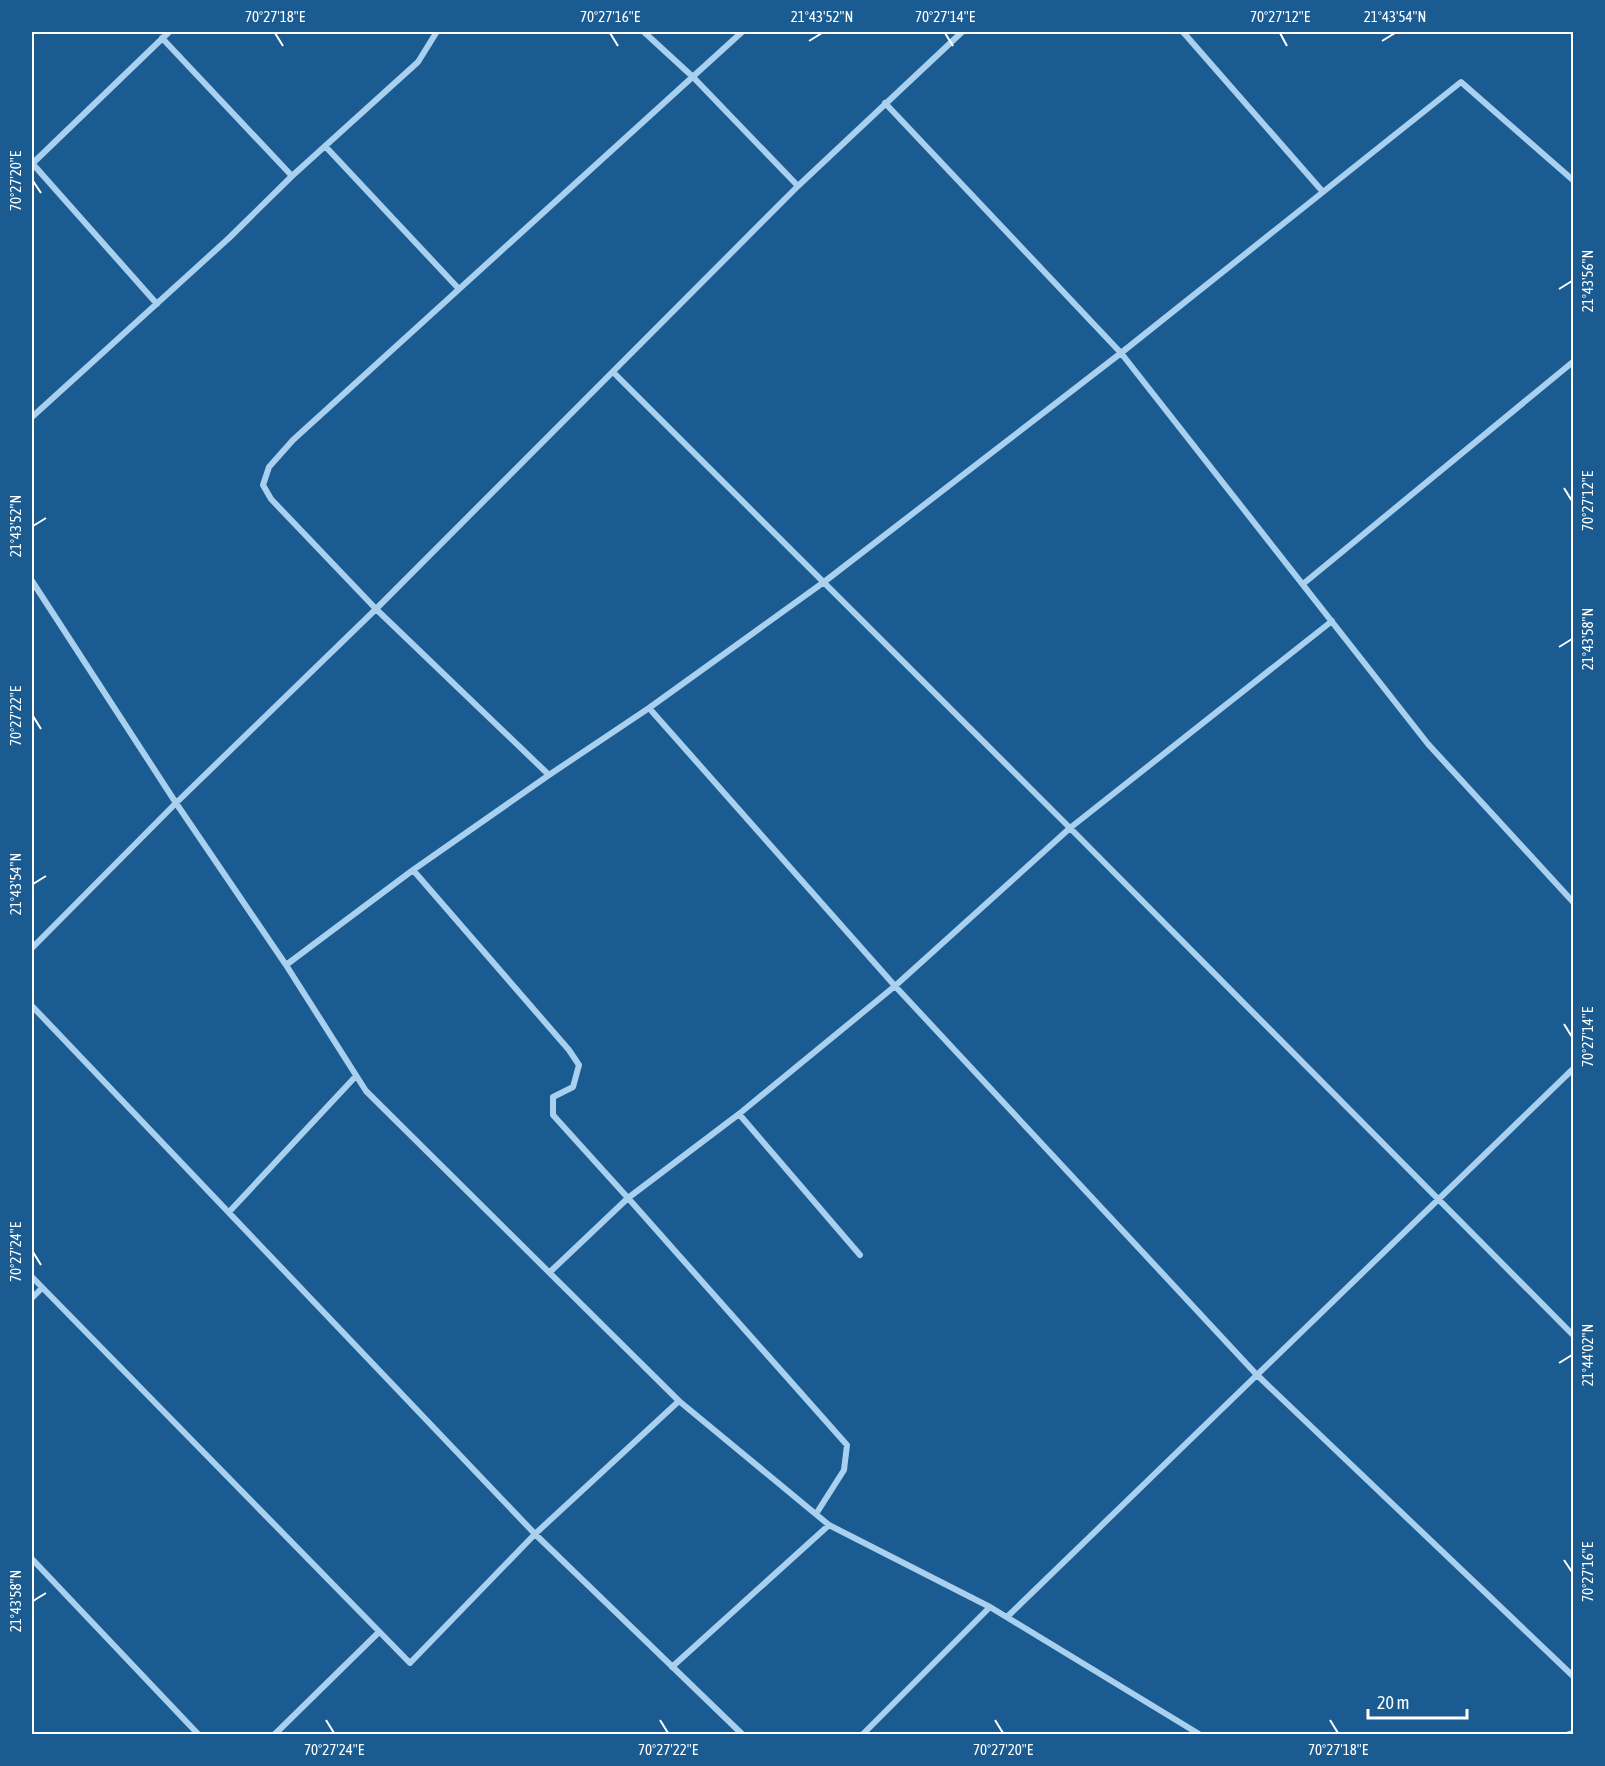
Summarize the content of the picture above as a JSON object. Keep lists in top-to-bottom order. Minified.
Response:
{"scale_bar":"20 m","coordinates":["70°27'18\"E","70°27'16\"E","21°43'52\"N","70°27'14\"E","70°27'12\"E","21°43'54\"N","70°27'20\"E","21°43'56\"N","21°43'58\"N","70°27'22\"E","70°27'24\"E","21°44'02\"N"]}
